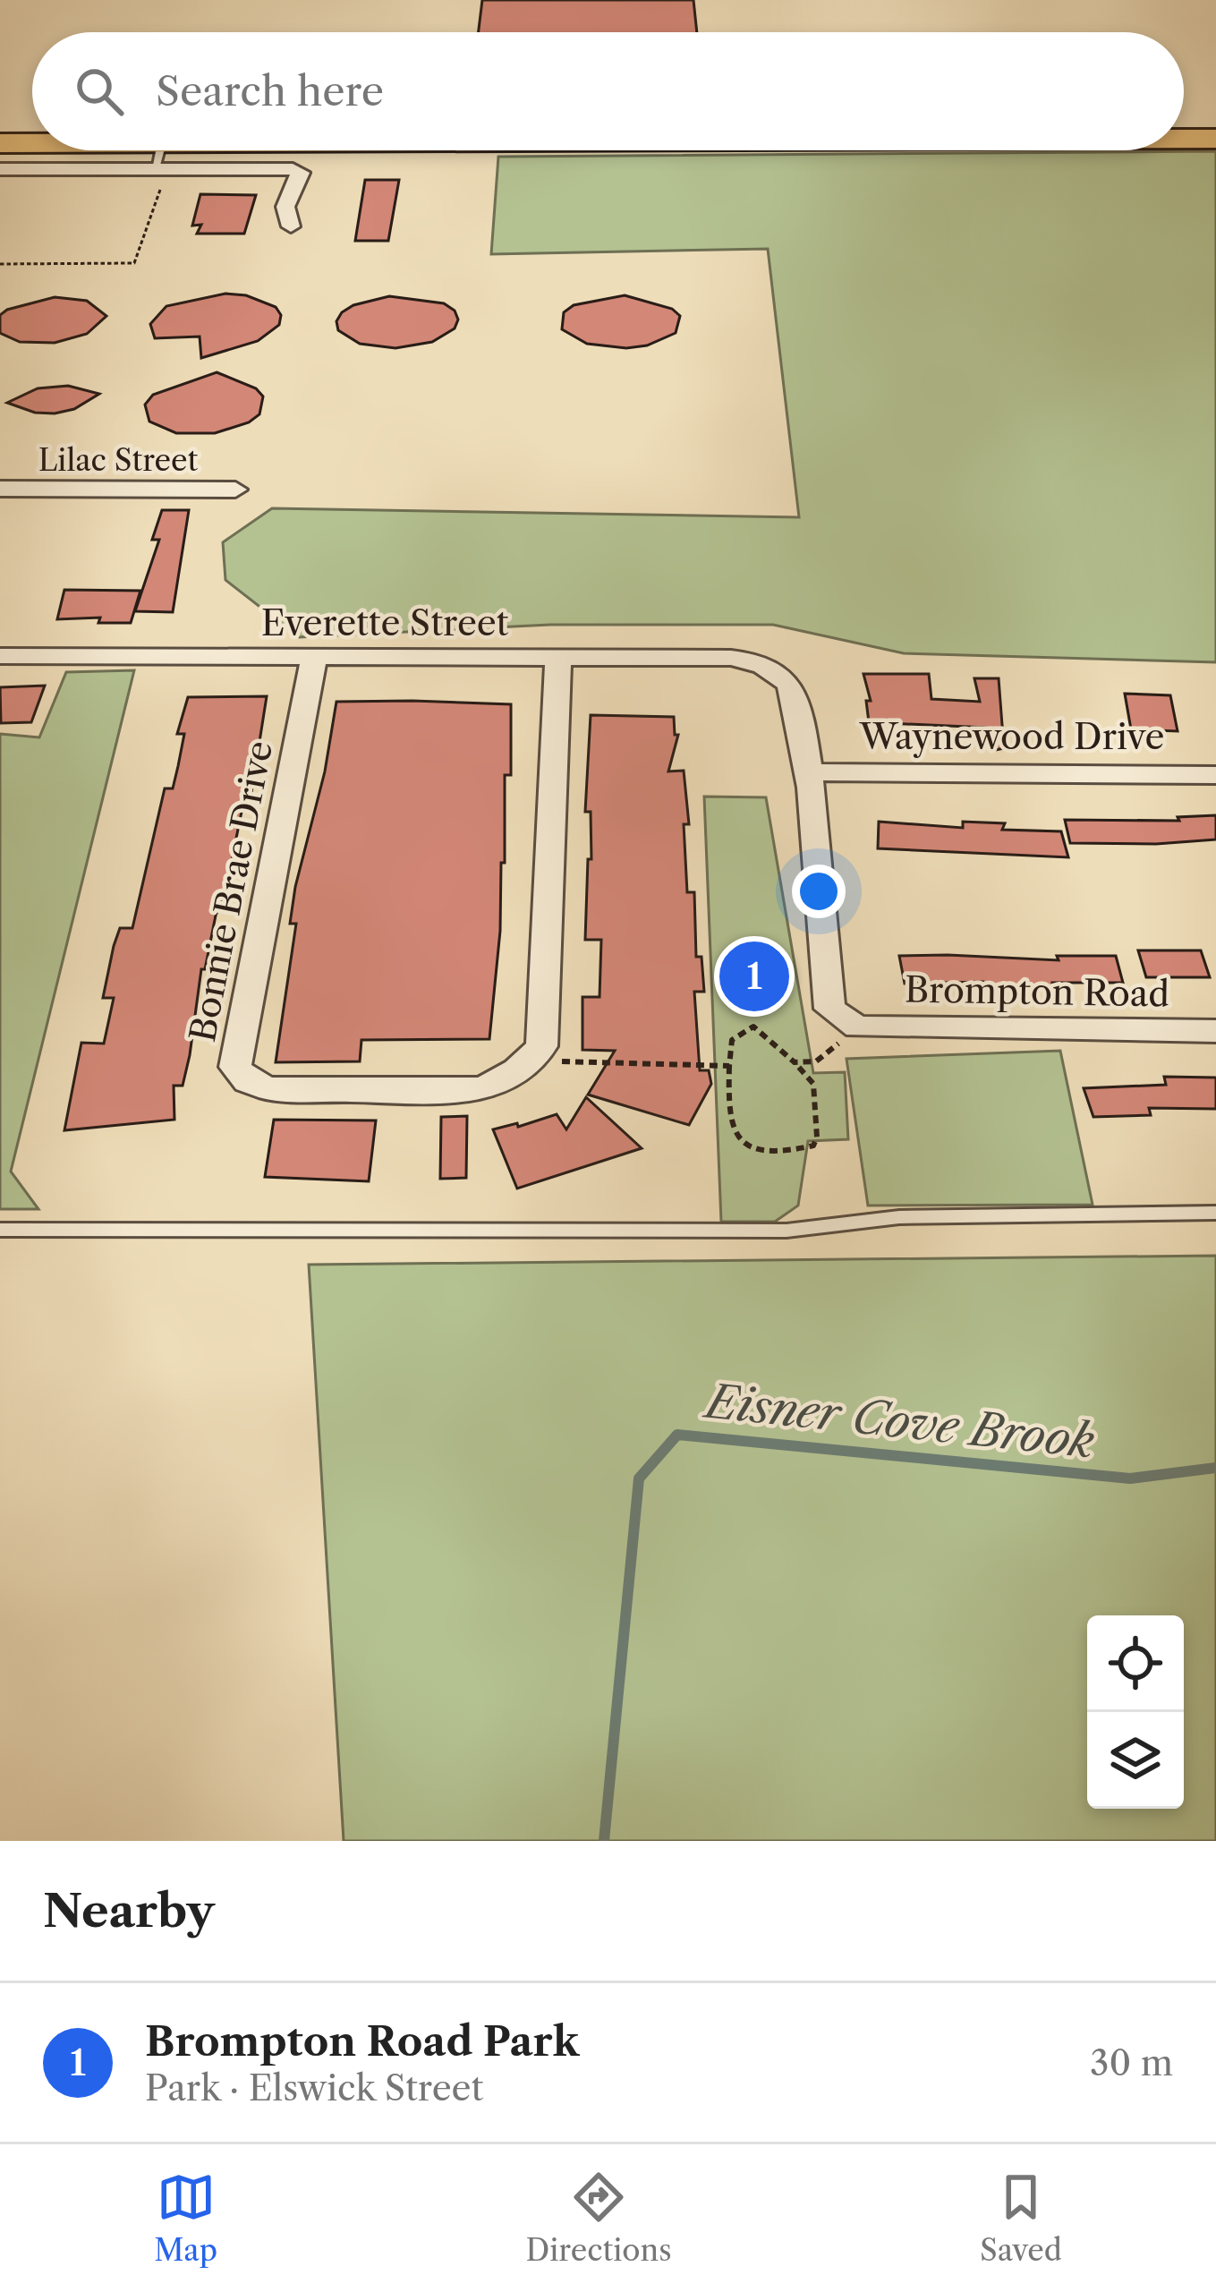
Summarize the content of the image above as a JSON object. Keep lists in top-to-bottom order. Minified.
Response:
{"streets":{"street":["Lilac Street","Everette Street","Waynewood Drive","Bonnie Brae Drive","Brompton Road"]},"crossings":[["Everette Street","Waynewood Drive"],["Everette Street","Bonnie Brae Drive"]],"water":["Eisner Cove Brook"],"page":{"search":"Search here","pins":"1","heading":"Nearby","list":[{"mark":"1","name":"Brompton Road Park","note":"Park · Elswick Street","value":"30 m"}],"nav":["Map","Directions","Saved"]}}
